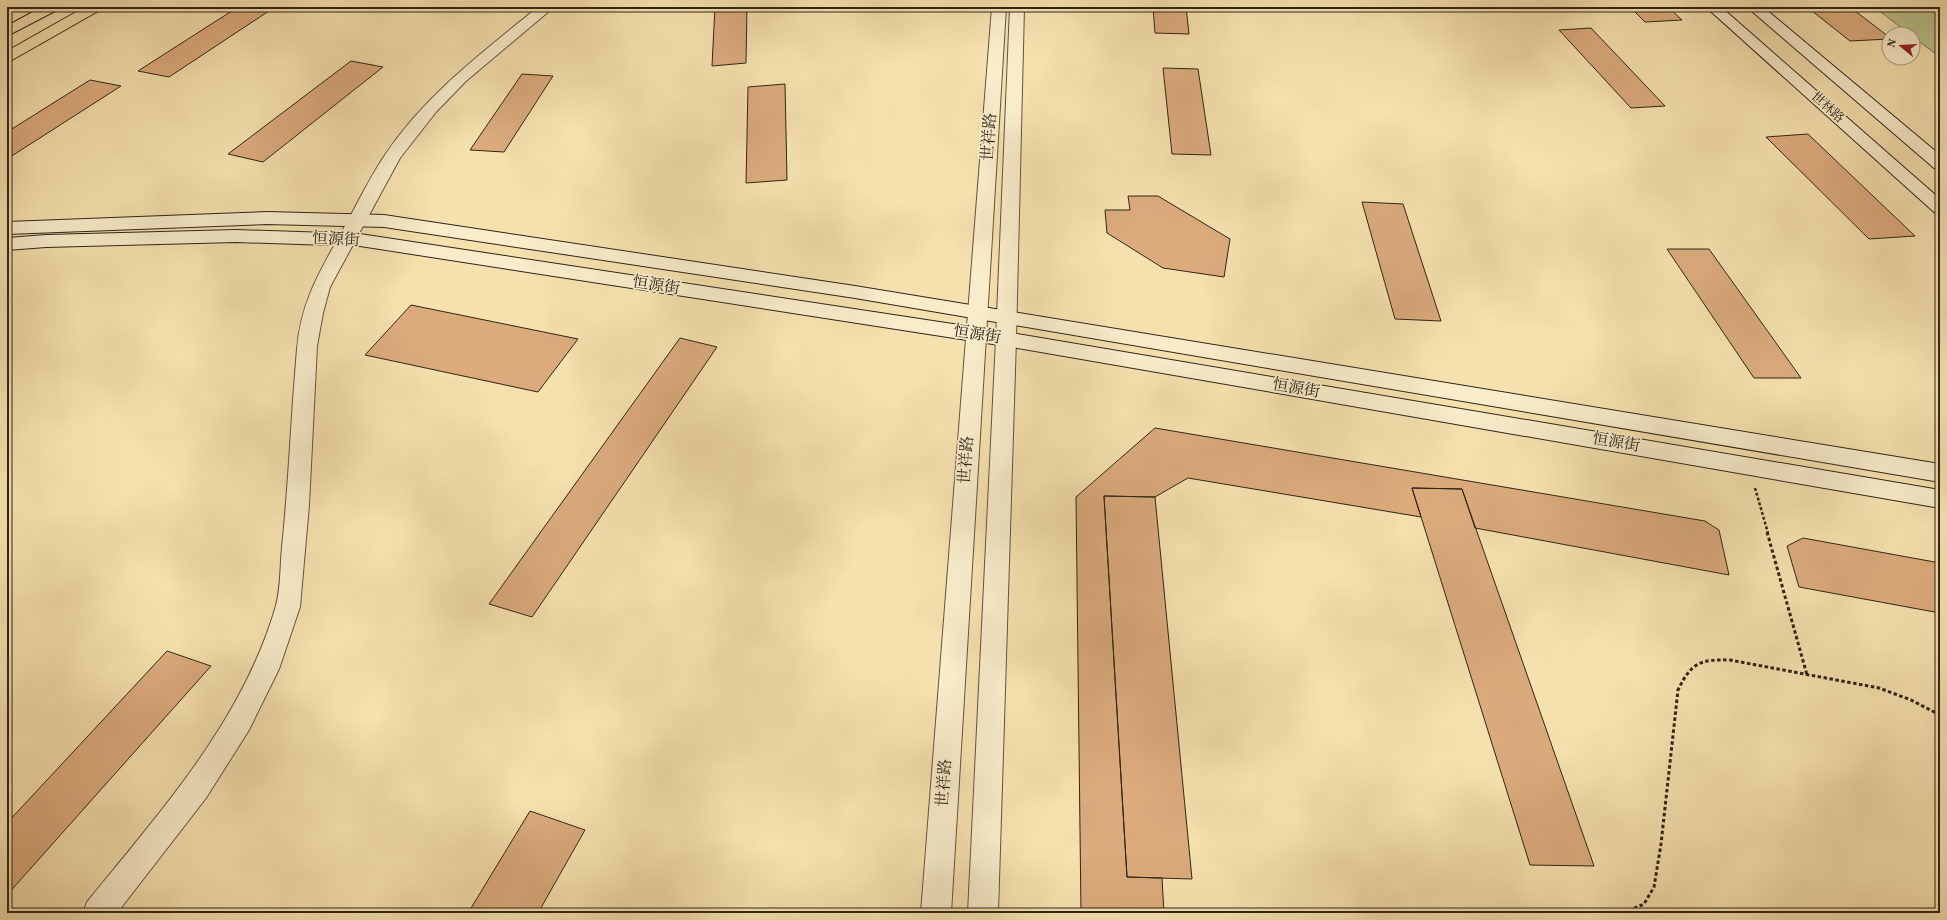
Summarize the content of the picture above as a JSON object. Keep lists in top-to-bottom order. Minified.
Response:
{"streets":{"main road":["世林路","世祥路","恒源街"]},"crossings":[["世祥路","恒源街"]],"north":"left"}
